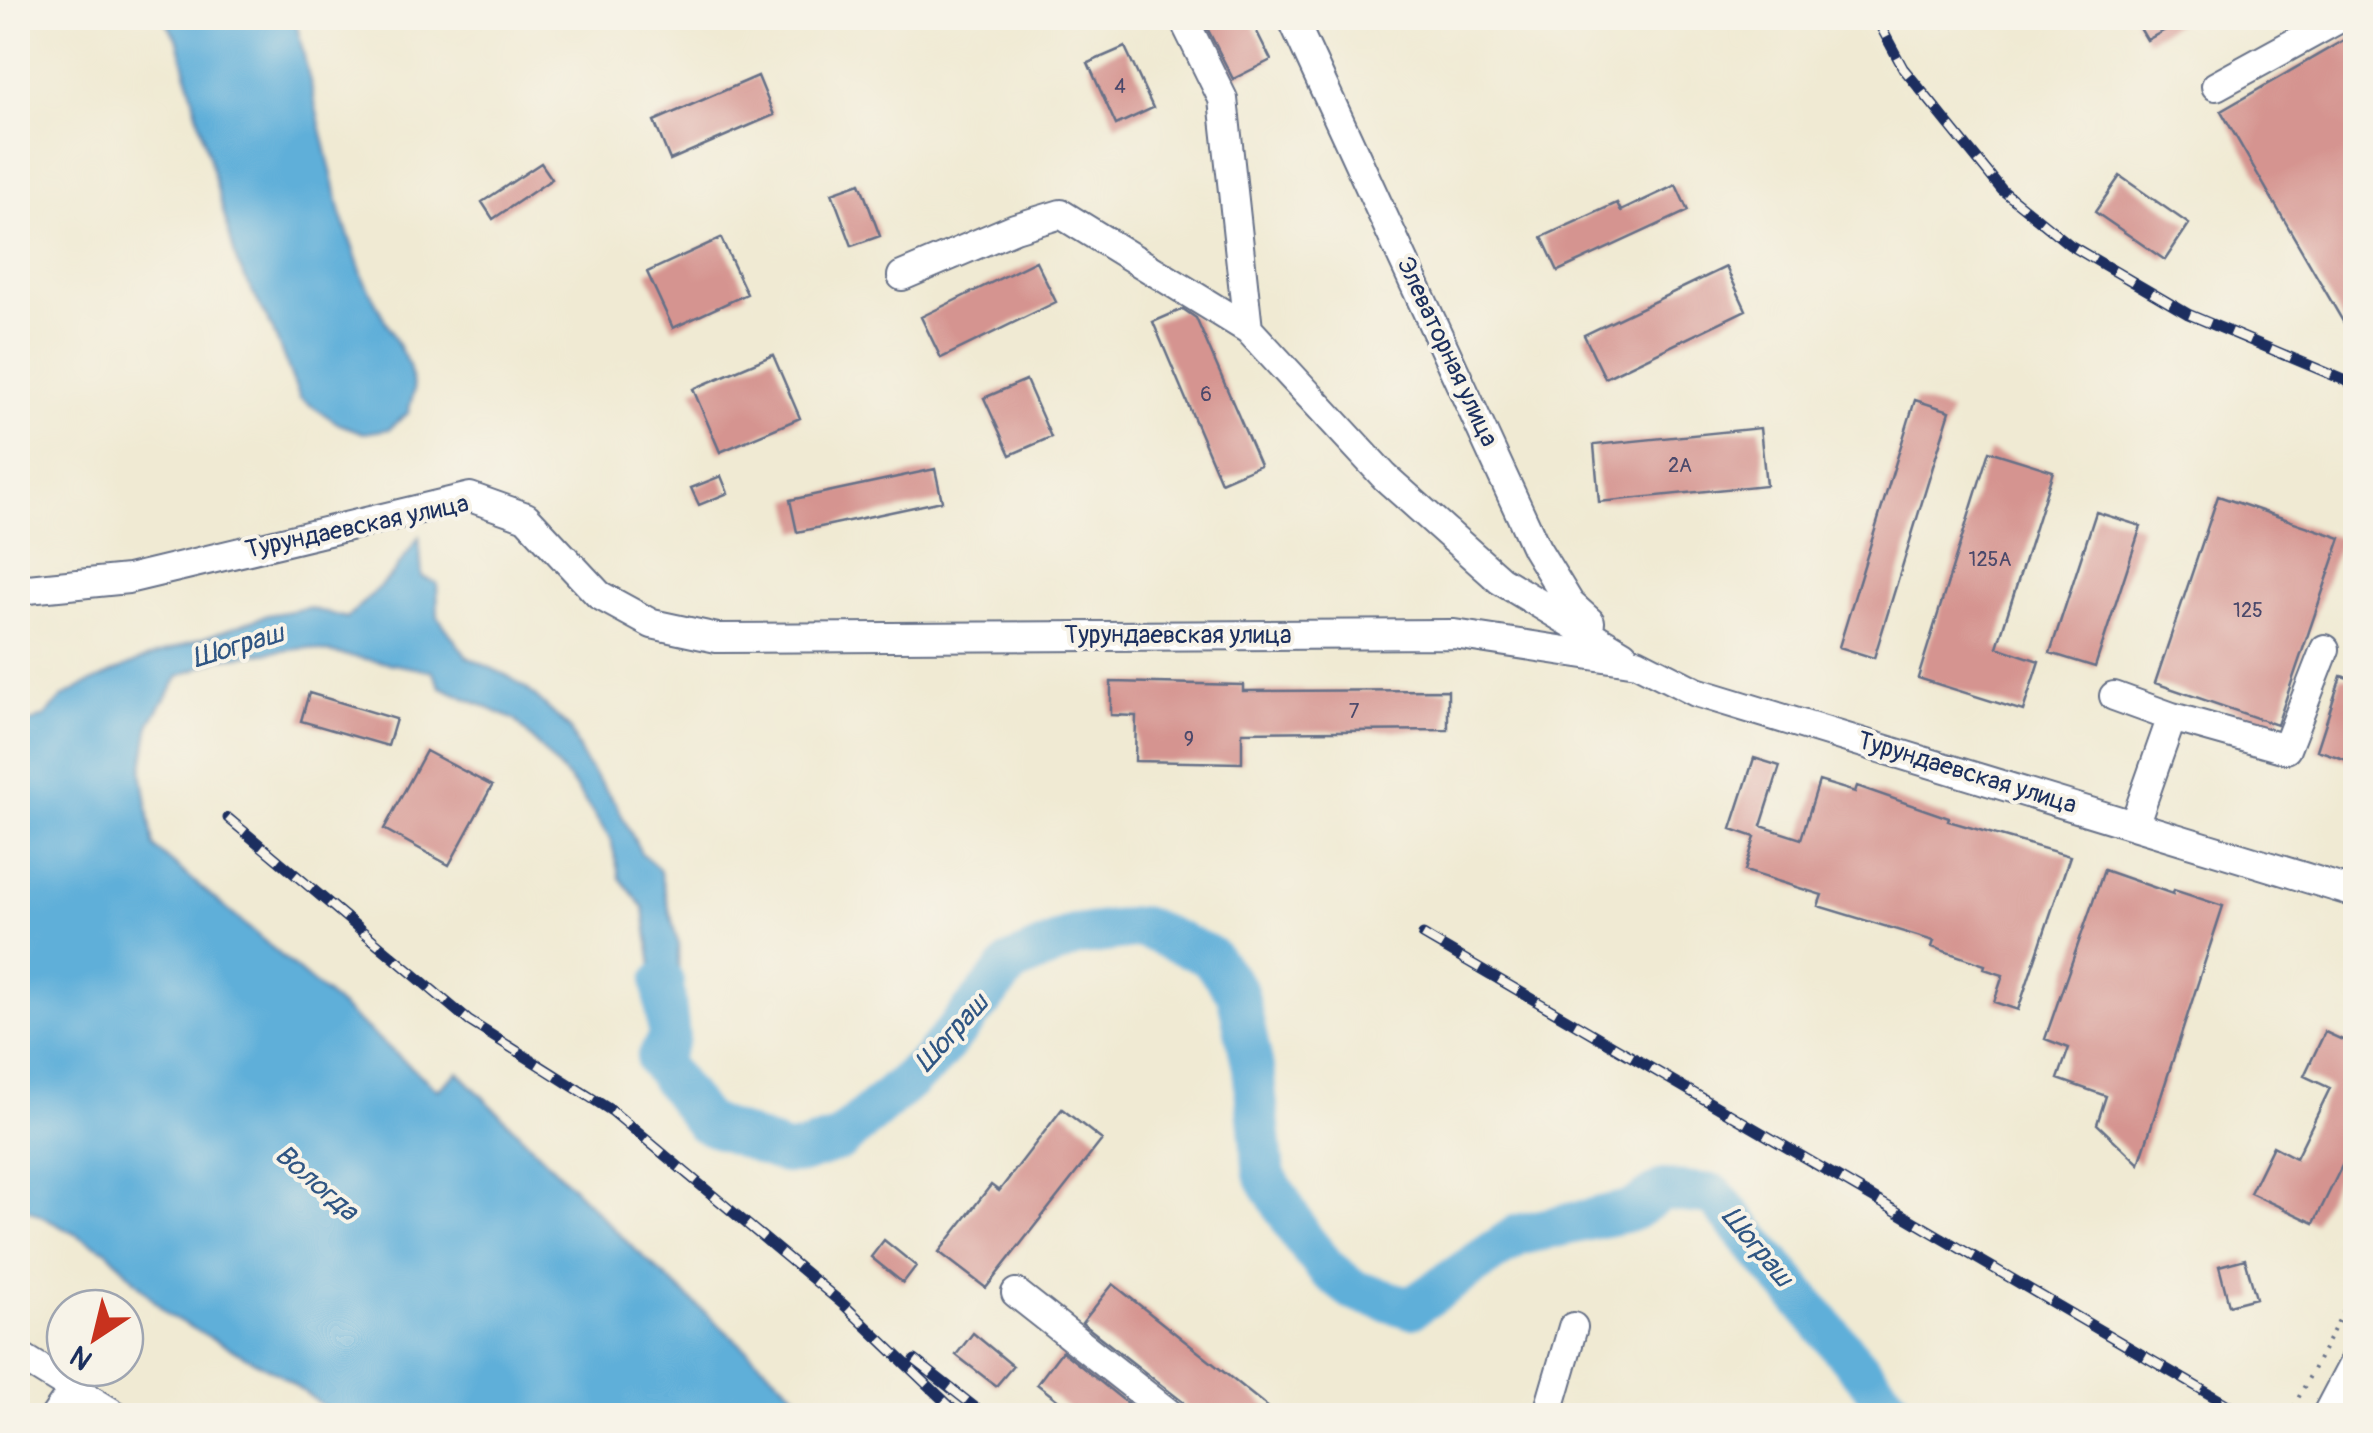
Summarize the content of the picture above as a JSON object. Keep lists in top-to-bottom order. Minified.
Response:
{"streets":{"street":["Элеваторная улица","Турундаевская улица"]},"crossings":[["Элеваторная улица","Турундаевская улица"]],"water":["Шограш","Вологда"],"house_numbers":["4","6","2А","125А","125","7","9"],"north":"bottom left"}
